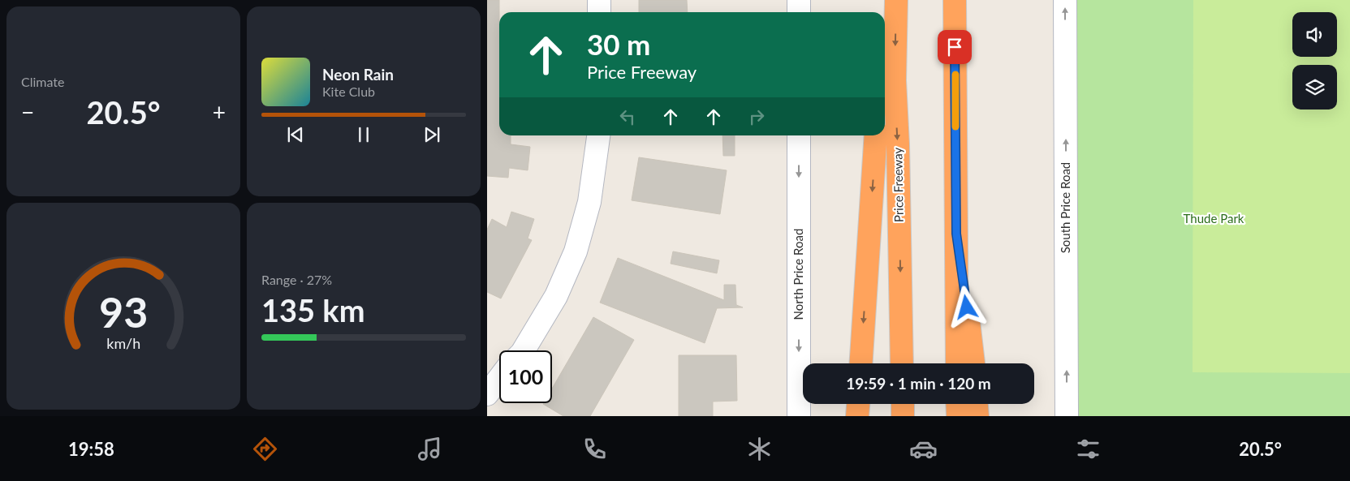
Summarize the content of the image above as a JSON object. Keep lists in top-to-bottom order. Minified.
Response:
{"streets":{"highway":["Price Freeway"],"main road":["South Price Road","North Price Road"]},"one_way":["South Price Road","North Price Road"],"parks":["Thude Park"],"page":{"tile":["Climate",["Range · 27%","135 km"]],"turn":["30 m","Price Freeway"],"song":["Neon Rain","Kite Club"],"heat":["−","20.5°","+"],"limit":"100","trip":"19:59 · 1 min · 120 m","tabs":["19:58","20.5°"],"gauge":["93","km/h"]}}
